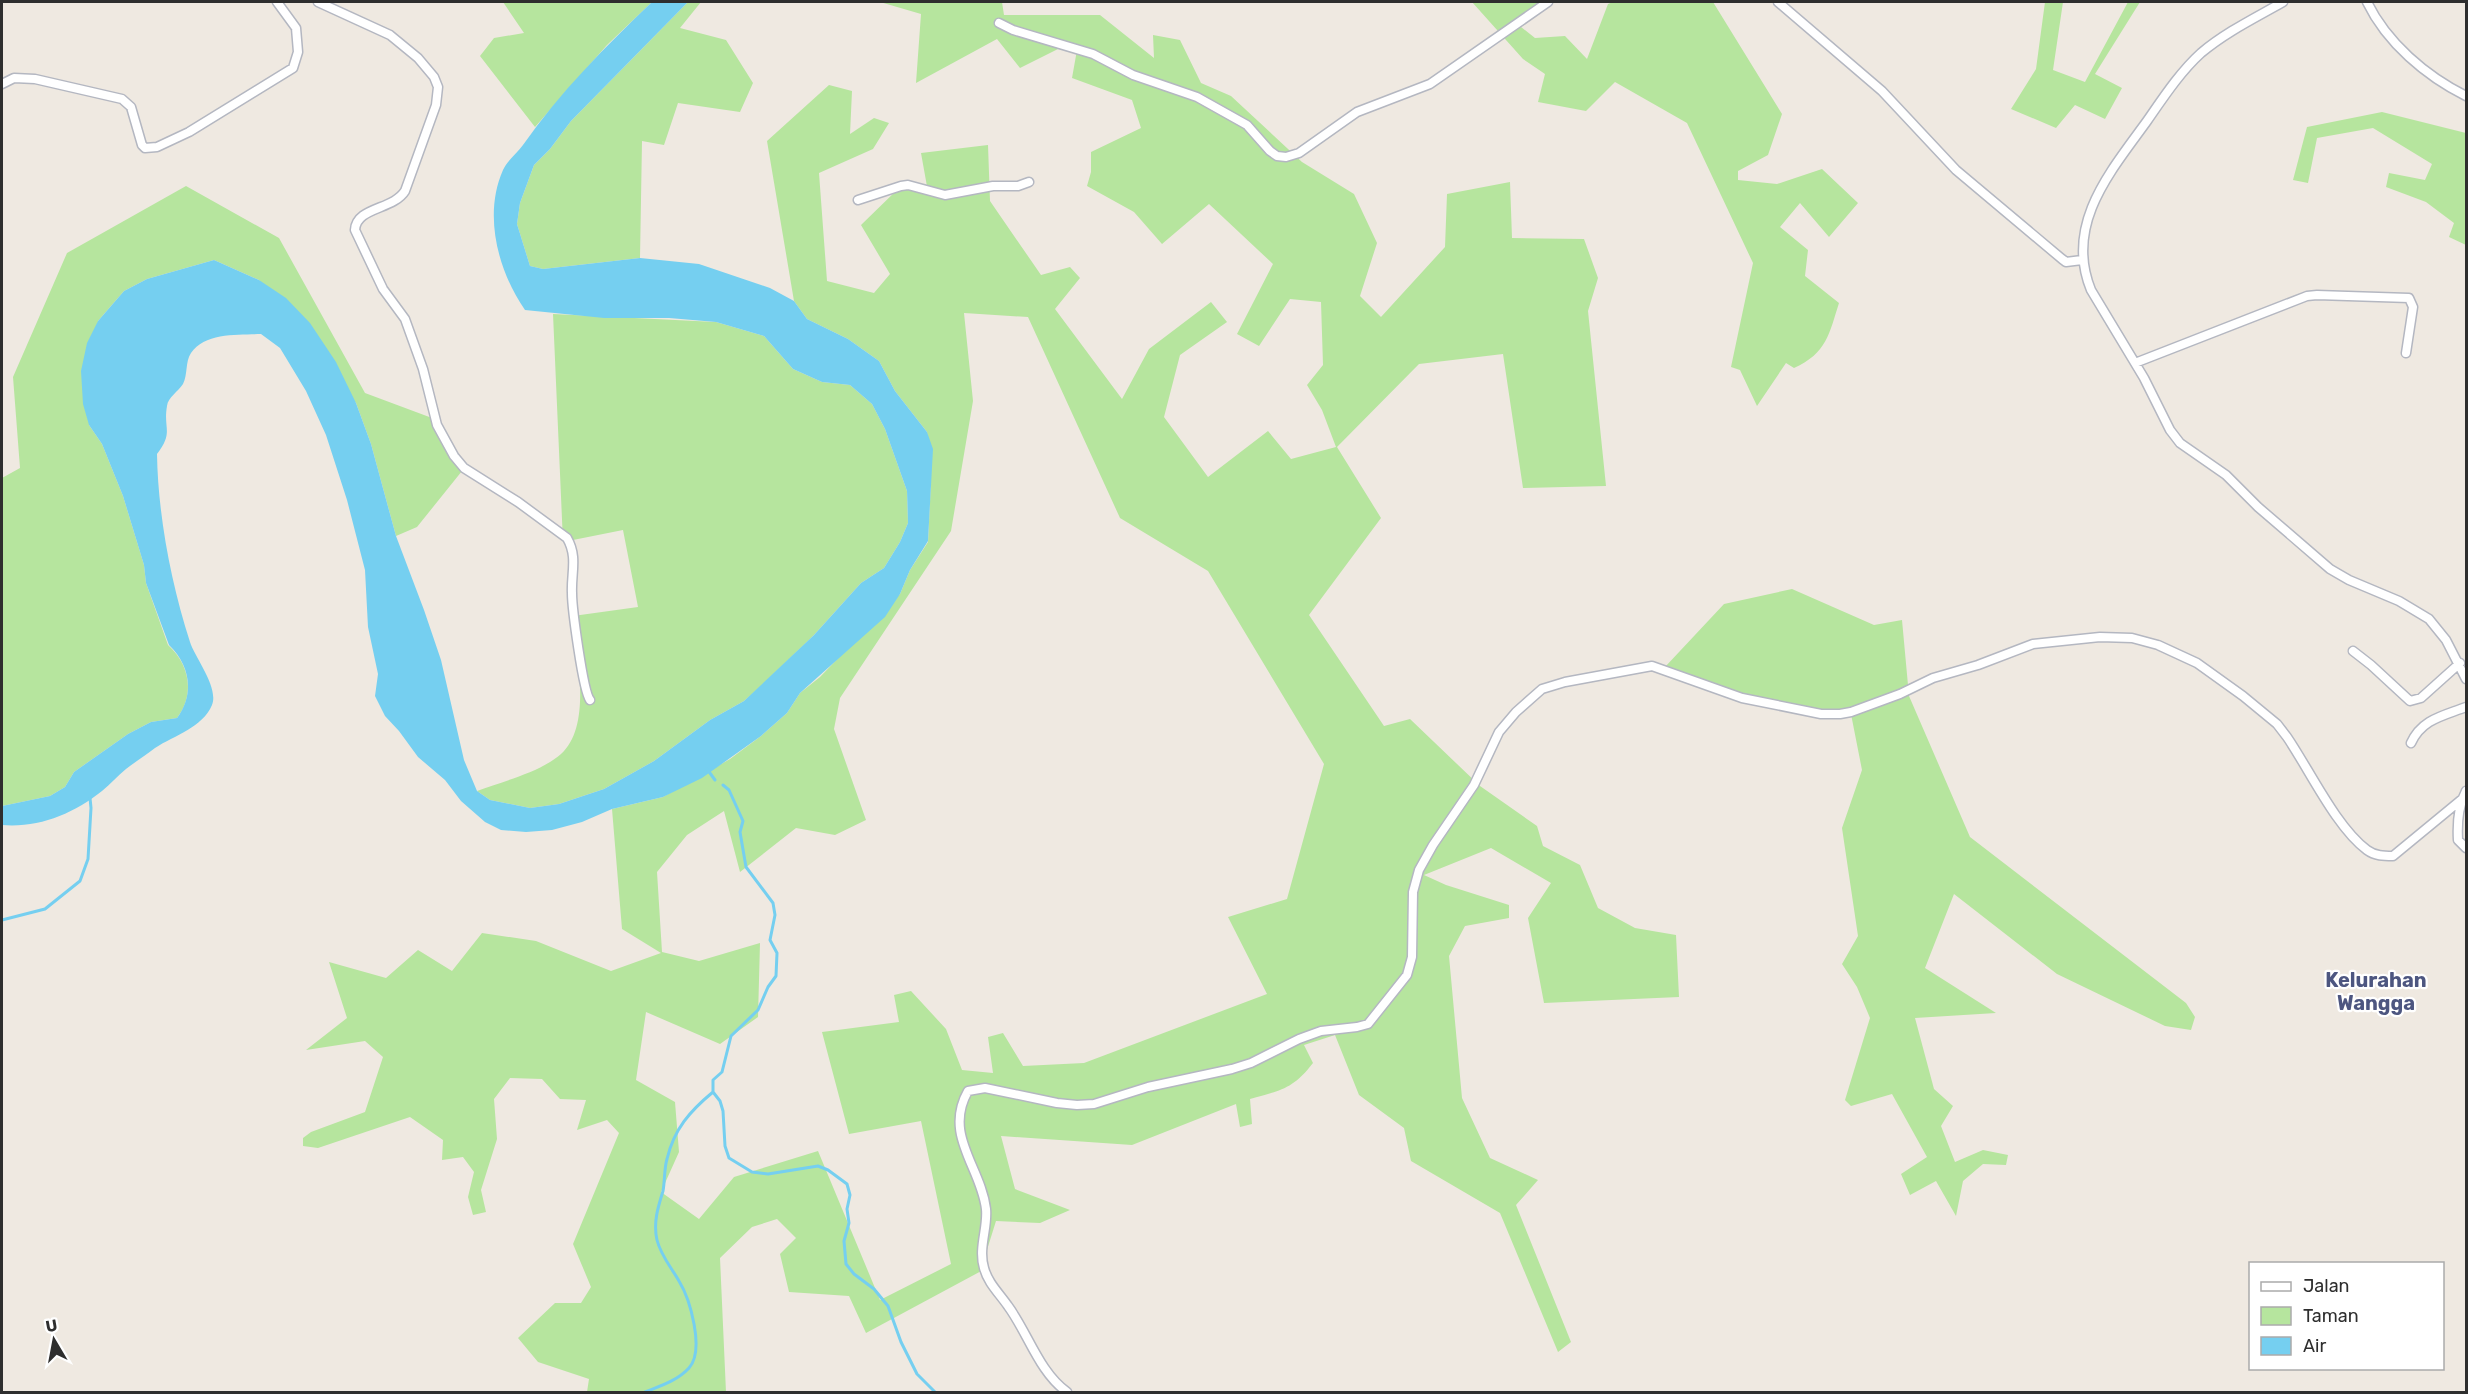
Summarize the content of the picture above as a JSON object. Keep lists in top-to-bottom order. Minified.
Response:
{"districts":["Kelurahan Wangga"],"legend":["Jalan","Taman","Air"],"north":"top"}
